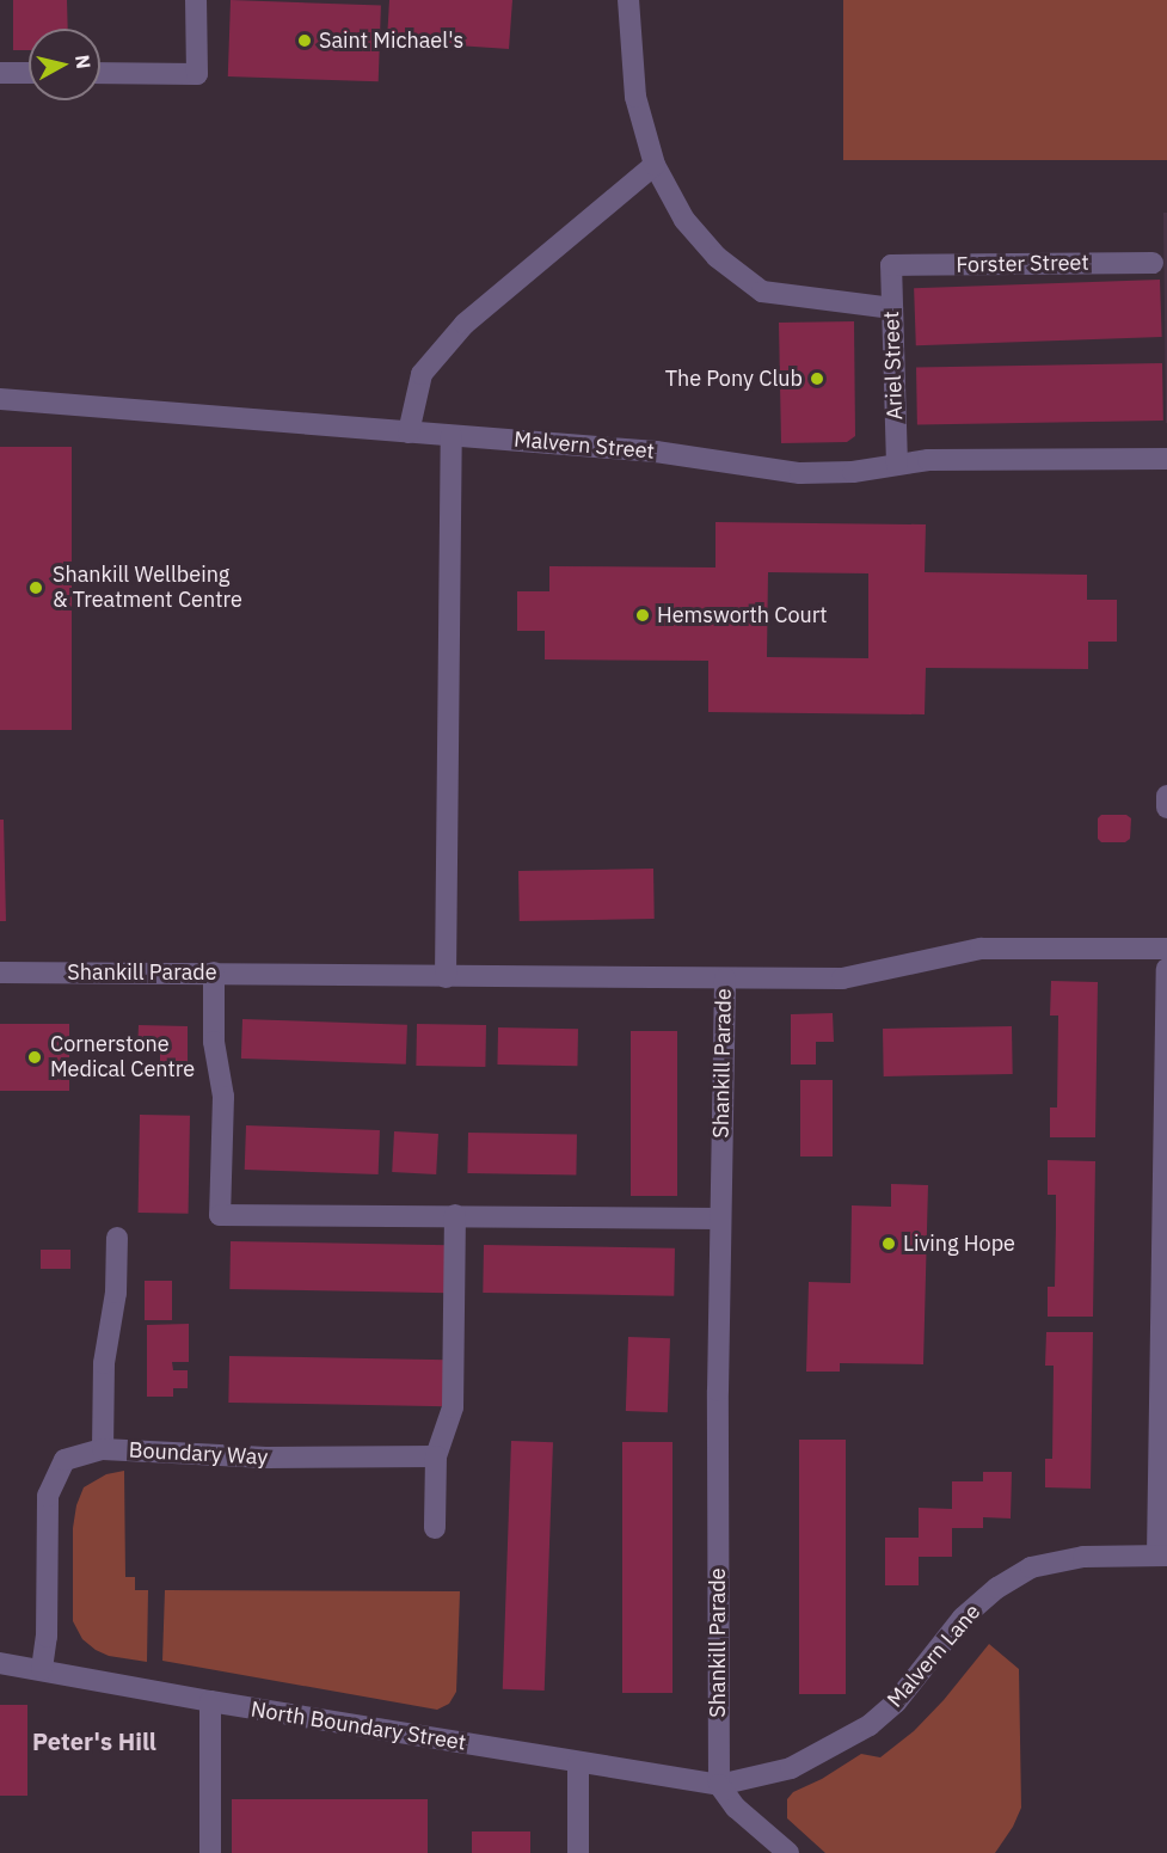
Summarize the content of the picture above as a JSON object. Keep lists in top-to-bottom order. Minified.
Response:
{"streets":{"street":["Forster Street","Ariel Street","Malvern Street","Shankill Parade","Boundary Way","Malvern Lane","North Boundary Street"]},"crossings":[["Forster Street","Ariel Street"],["Ariel Street","Malvern Street"],["Shankill Parade","Malvern Lane"],["Shankill Parade","North Boundary Street"],["Malvern Lane","North Boundary Street"]],"districts":["Peter's Hill"],"places":["Saint Michael's","The Pony Club","Shankill Wellbeing & Treatment Centre","Hemsworth Court","Cornerstone Medical Centre","Living Hope"],"north":"right"}
